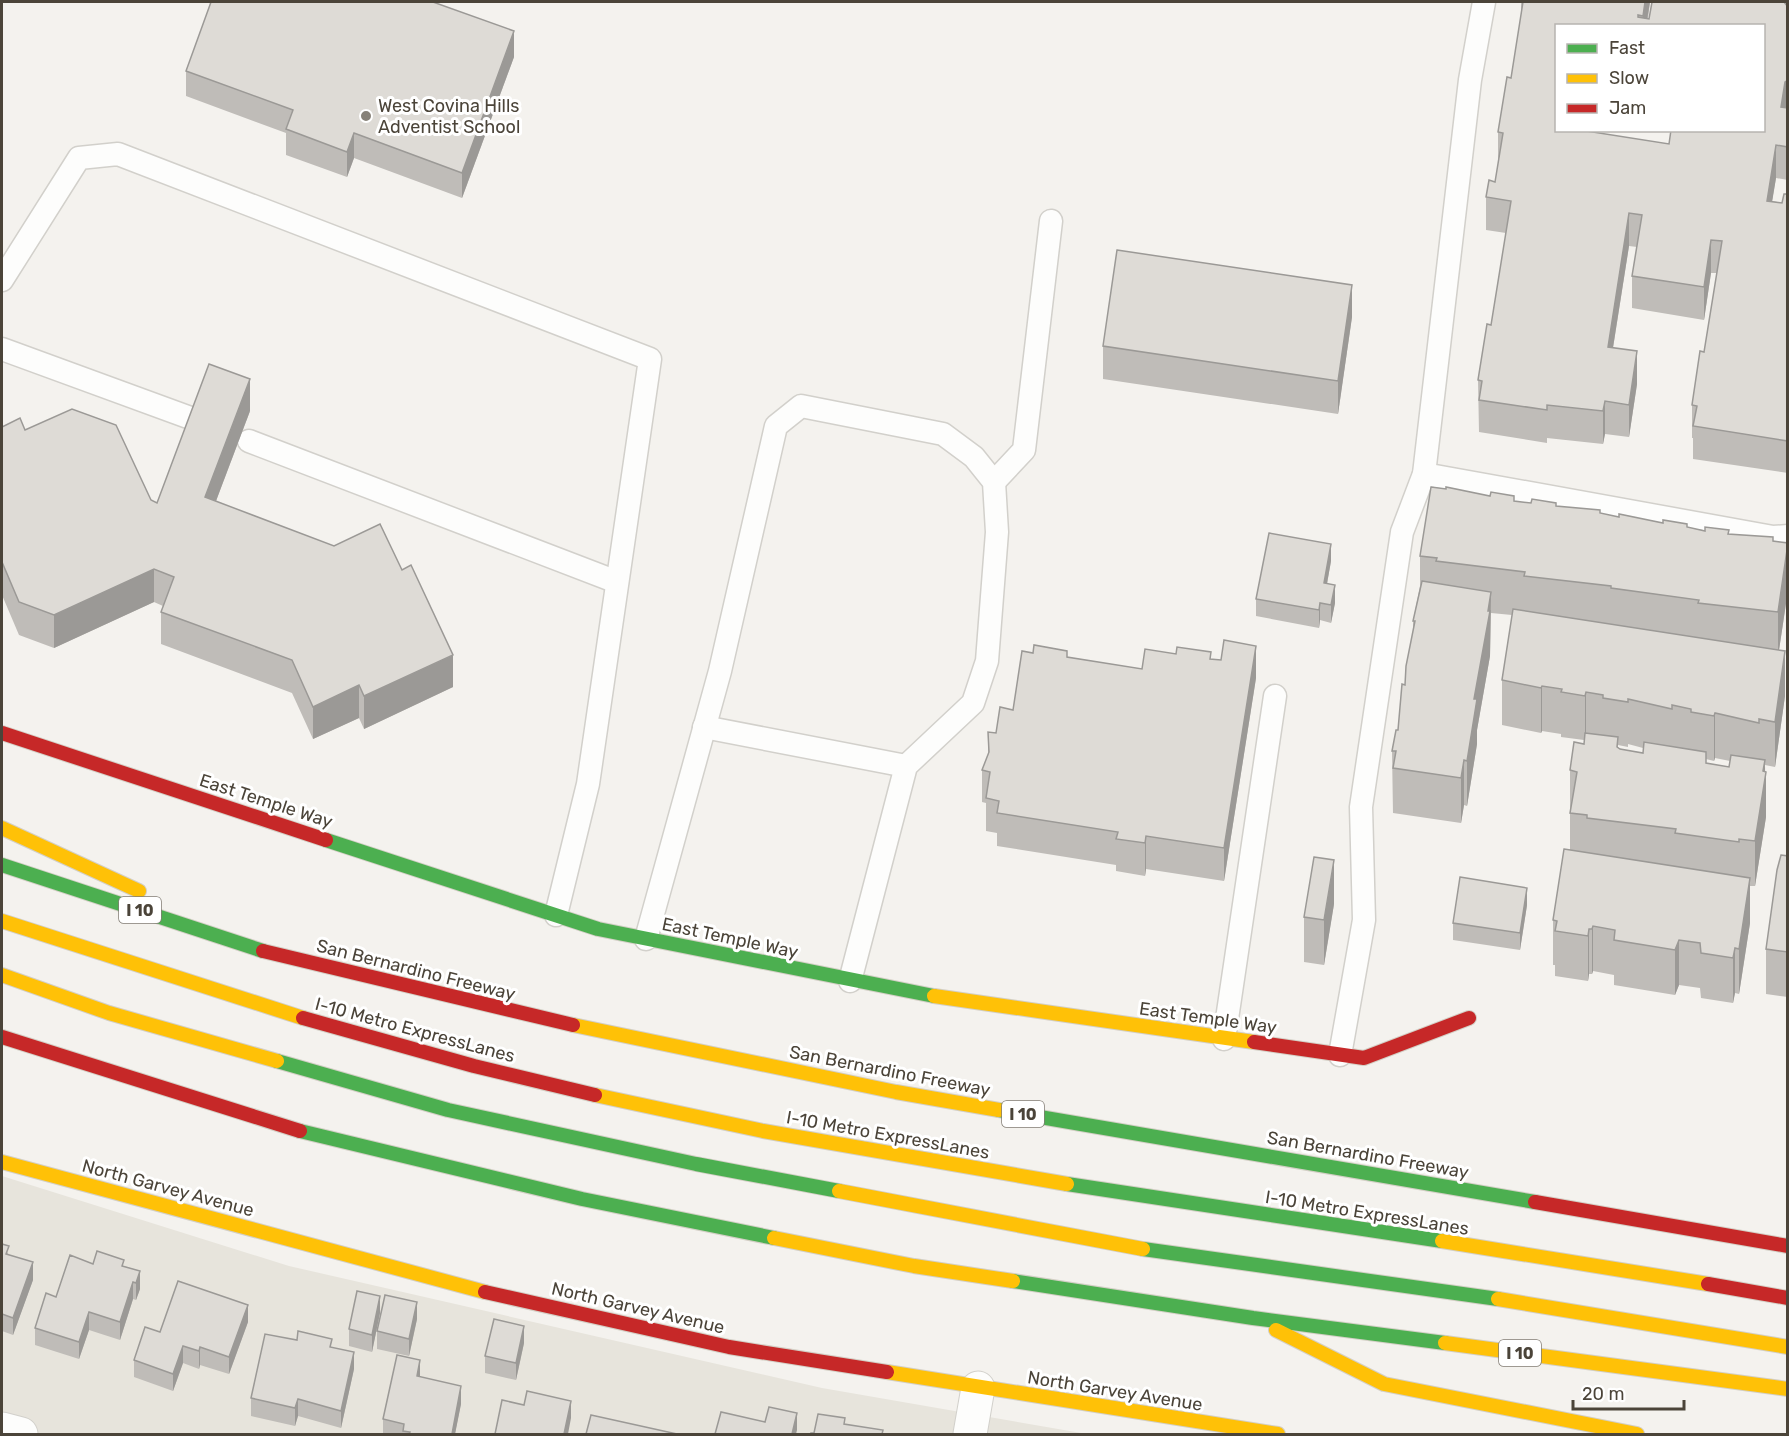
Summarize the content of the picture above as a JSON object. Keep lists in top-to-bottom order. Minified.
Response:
{"streets":{"main road":["East Temple Way","I 10","San Bernardino Freeway","I-10 Metro ExpressLanes","North Garvey Avenue"]},"places":["West Covina Hills Adventist School"],"legend":["Fast","Slow","Jam"],"scale_bar":"20 m"}
